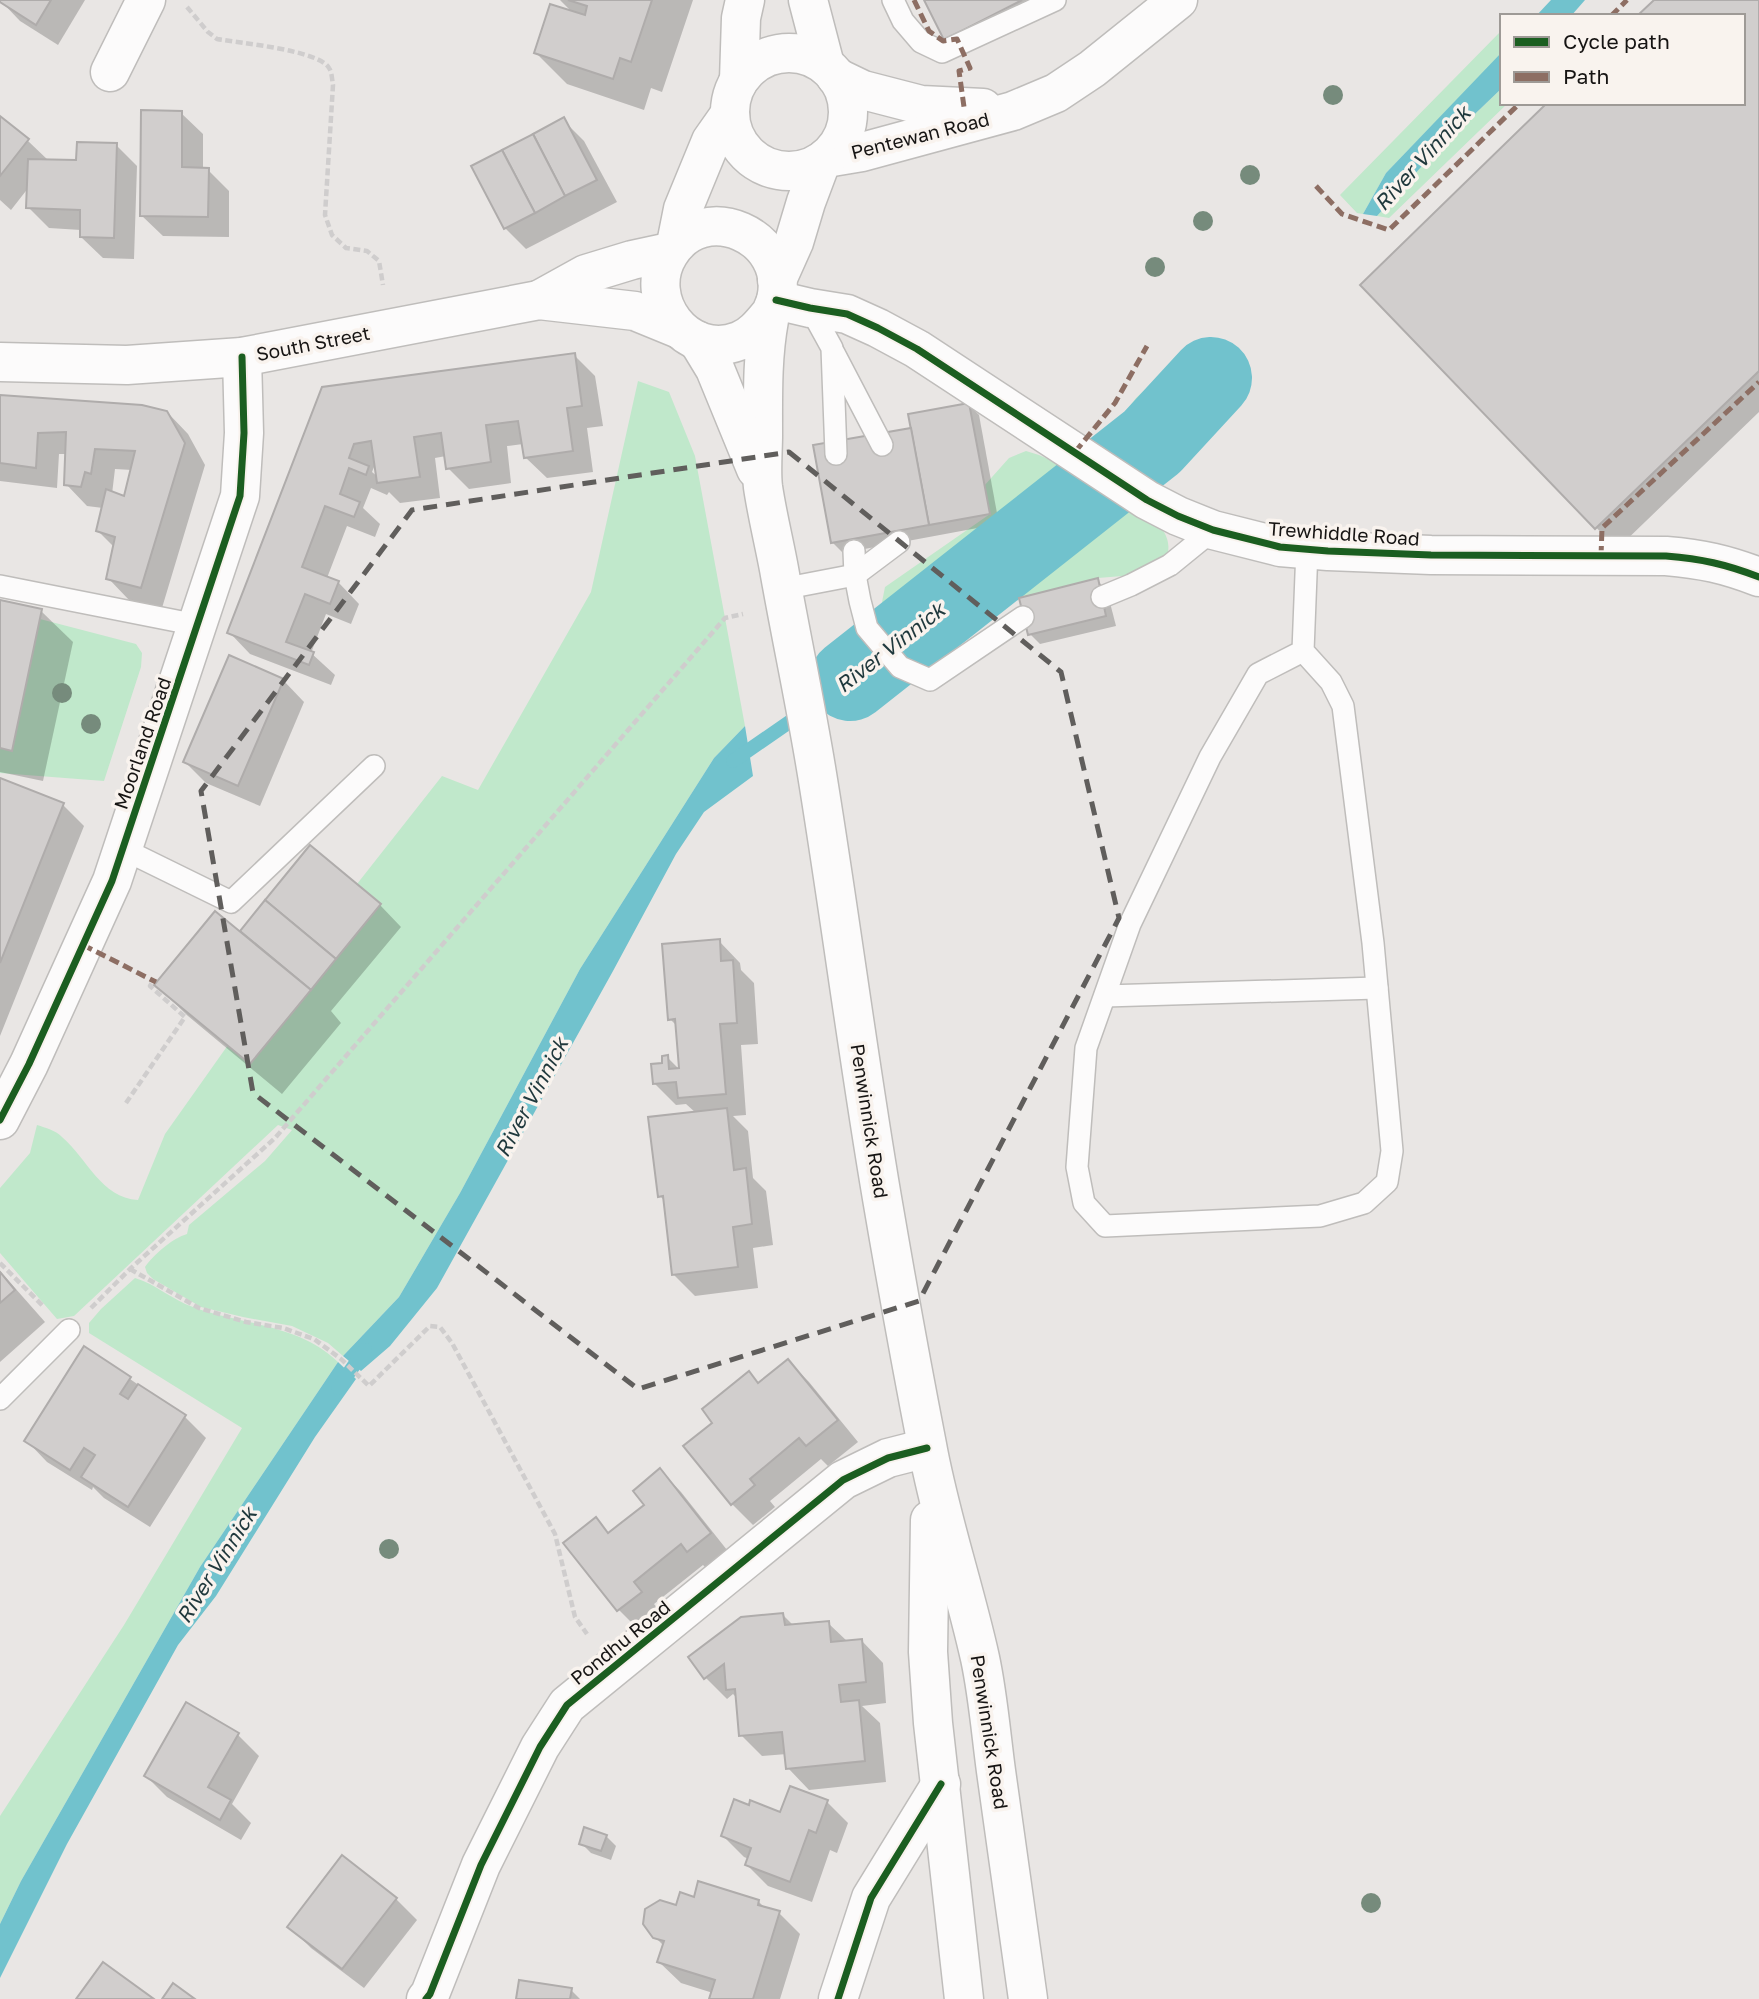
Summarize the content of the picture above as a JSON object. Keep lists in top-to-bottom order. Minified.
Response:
{"streets":{"main road":["Pentewan Road","South Street","Trewhiddle Road","Moorland Road","Penwinnick Road","Pondhu Road"]},"crossings":[["South Street","Trewhiddle Road"],["South Street","Moorland Road"],["Penwinnick Road","Pondhu Road"]],"water":["River Vinnick"],"legend":["Cycle path","Path"]}
